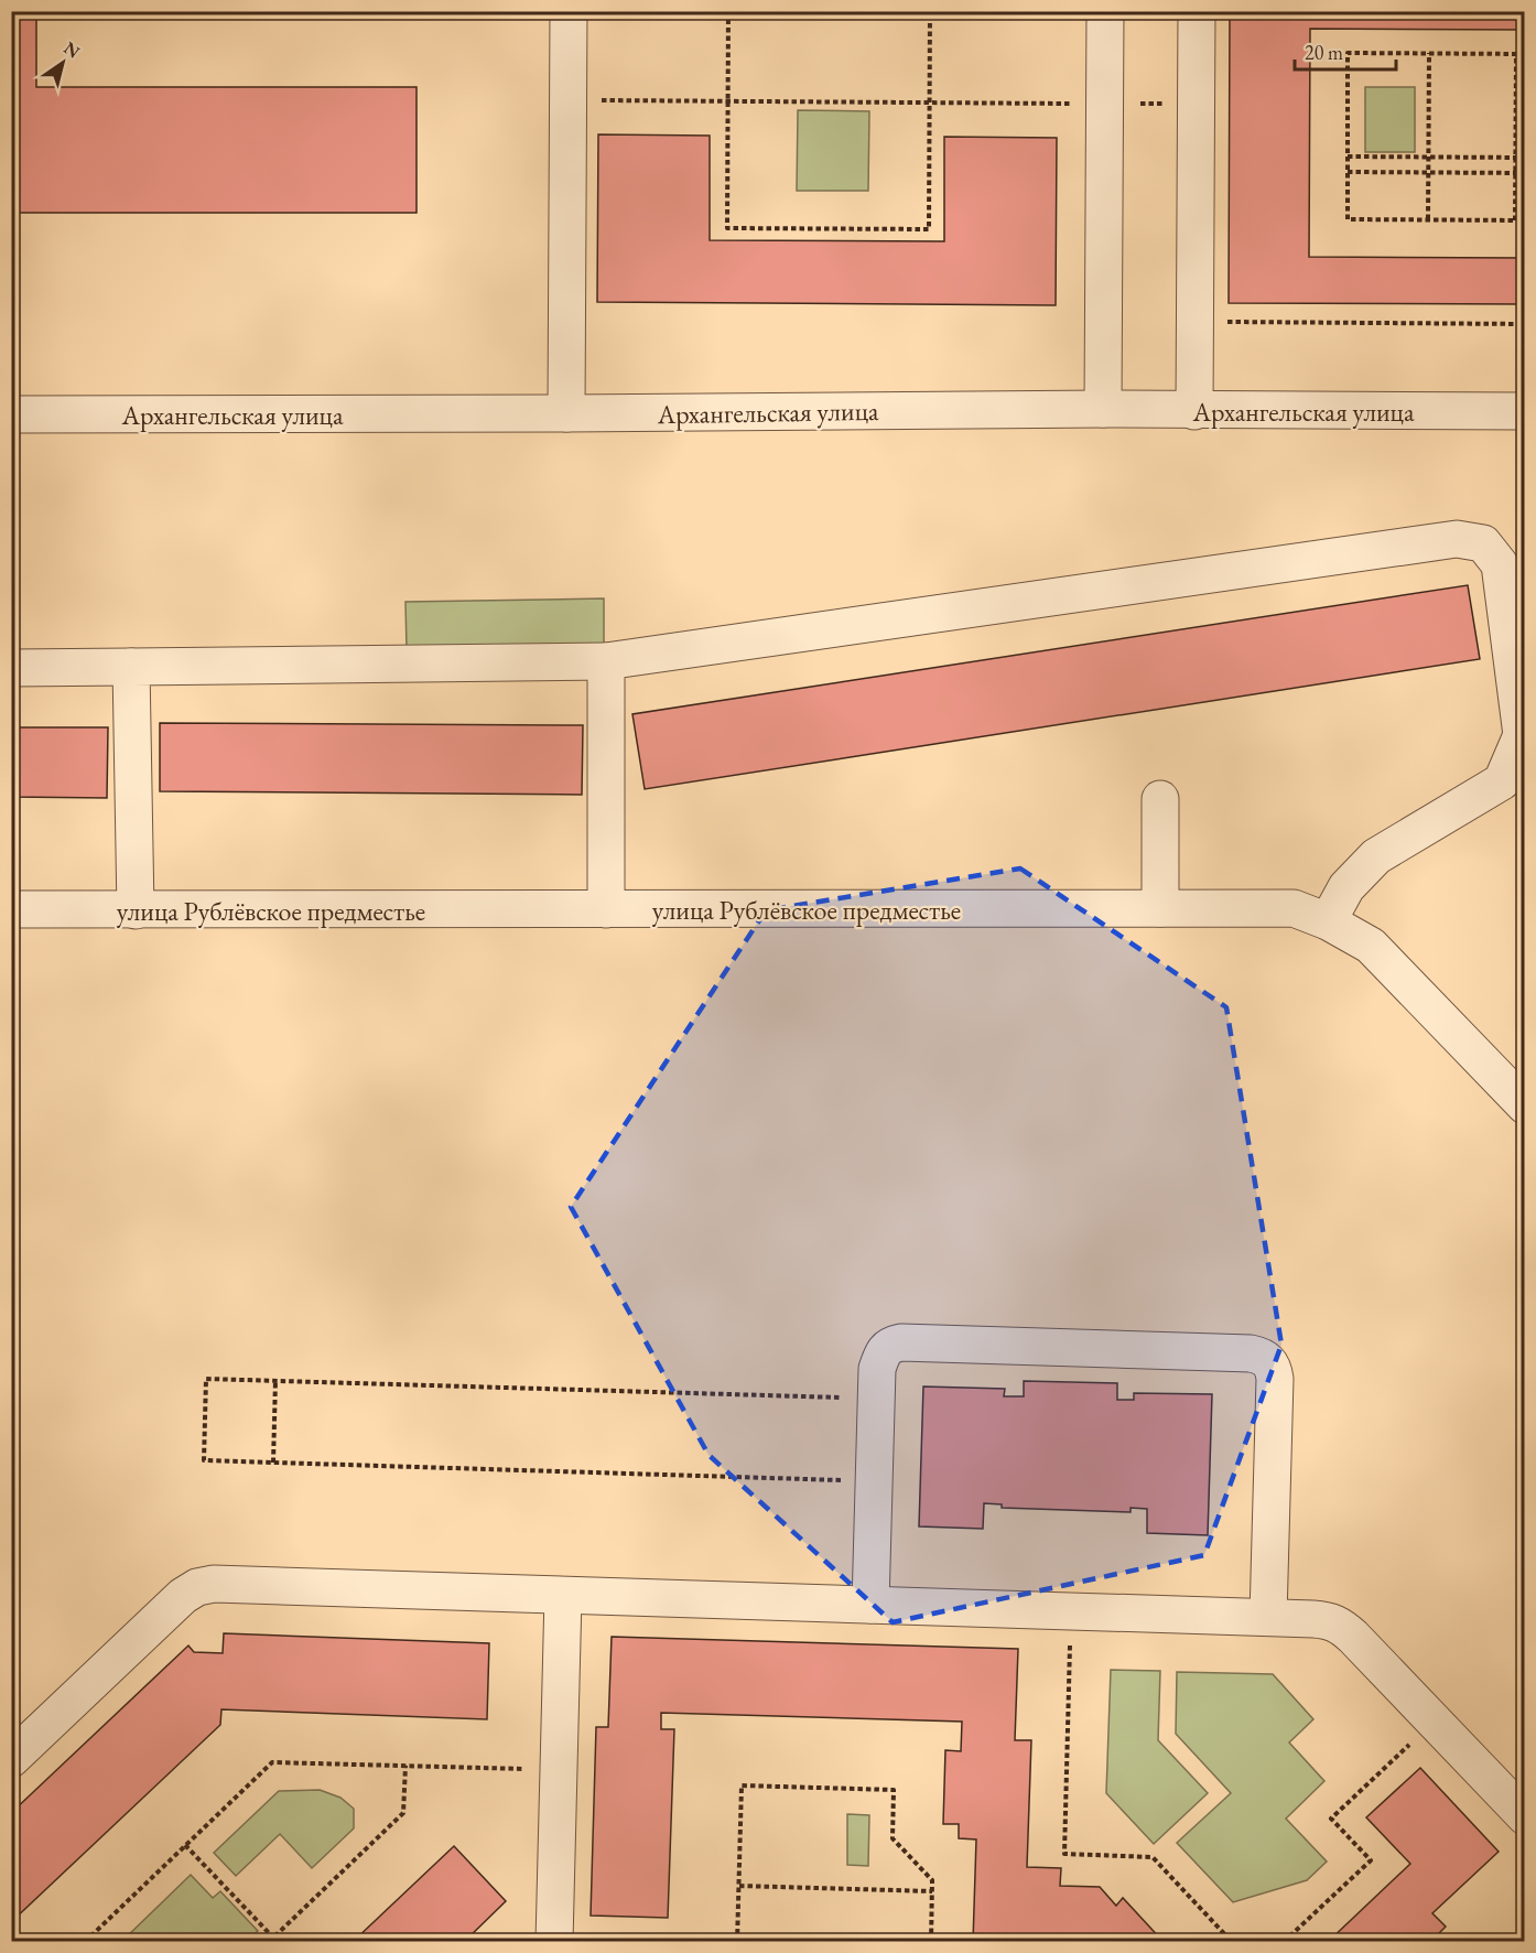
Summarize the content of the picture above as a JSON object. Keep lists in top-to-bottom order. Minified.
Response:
{"streets":{"street":["Архангельская улица","улица Рублёвское предместье"]},"scale_bar":"20 m","north":"top right"}
